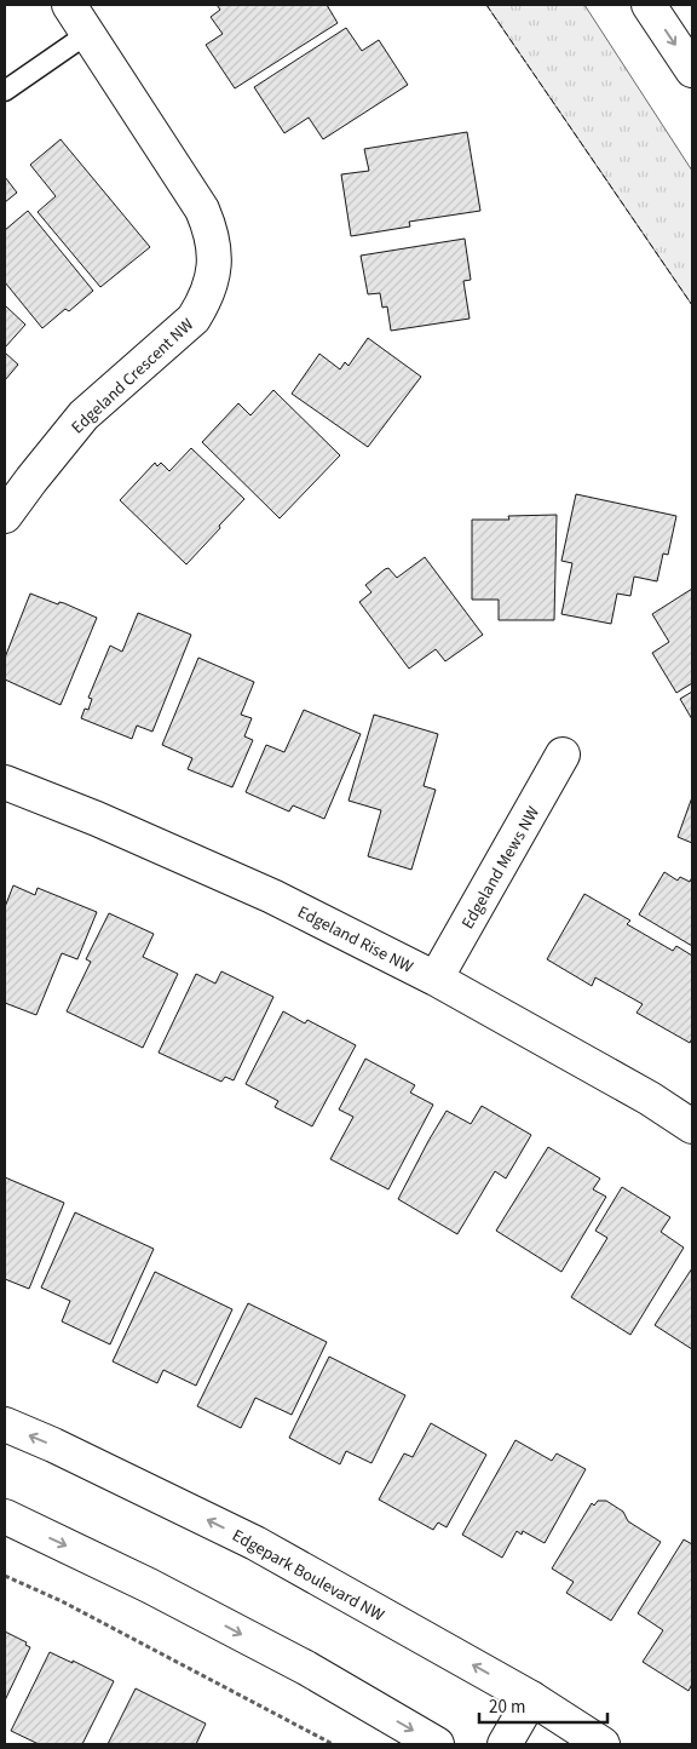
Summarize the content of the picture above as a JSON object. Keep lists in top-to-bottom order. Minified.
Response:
{"streets":{"street":["Edgeland Crescent NW","Edgeland Mews NW","Edgeland Rise NW","Edgepark Boulevard NW"]},"crossings":[["Edgeland Mews NW","Edgeland Rise NW"]],"scale_bar":"20 m"}
